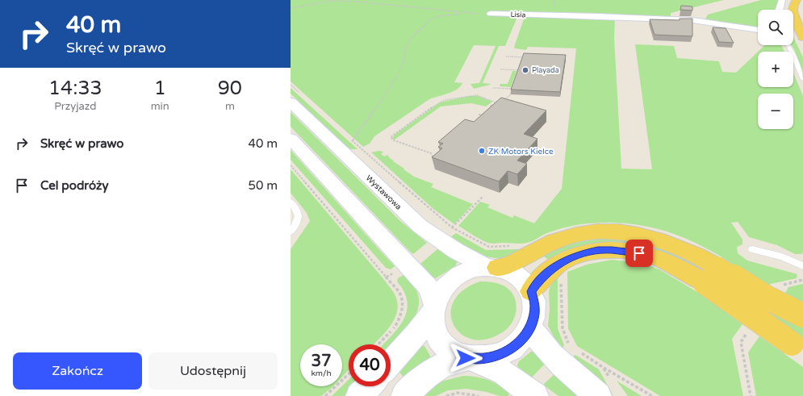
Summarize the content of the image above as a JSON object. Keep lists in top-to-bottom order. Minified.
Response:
{"streets":{"street":["Lisia","Wystawowa"]},"places":["Playada","ZK Motors Kielce"],"page":{"turn":["40 m","Skręć w prawo"],"map_buttons":["+","−"],"eta":["14:33","Przyjazd","1","min","90","m"],"list":[{"name":"Skręć w prawo","value":"40 m"},{"name":"Cel podróży","value":"50 m"}],"speed":"37 km/h","limit":"40","buttons":["Zakończ","Udostępnij"]}}
